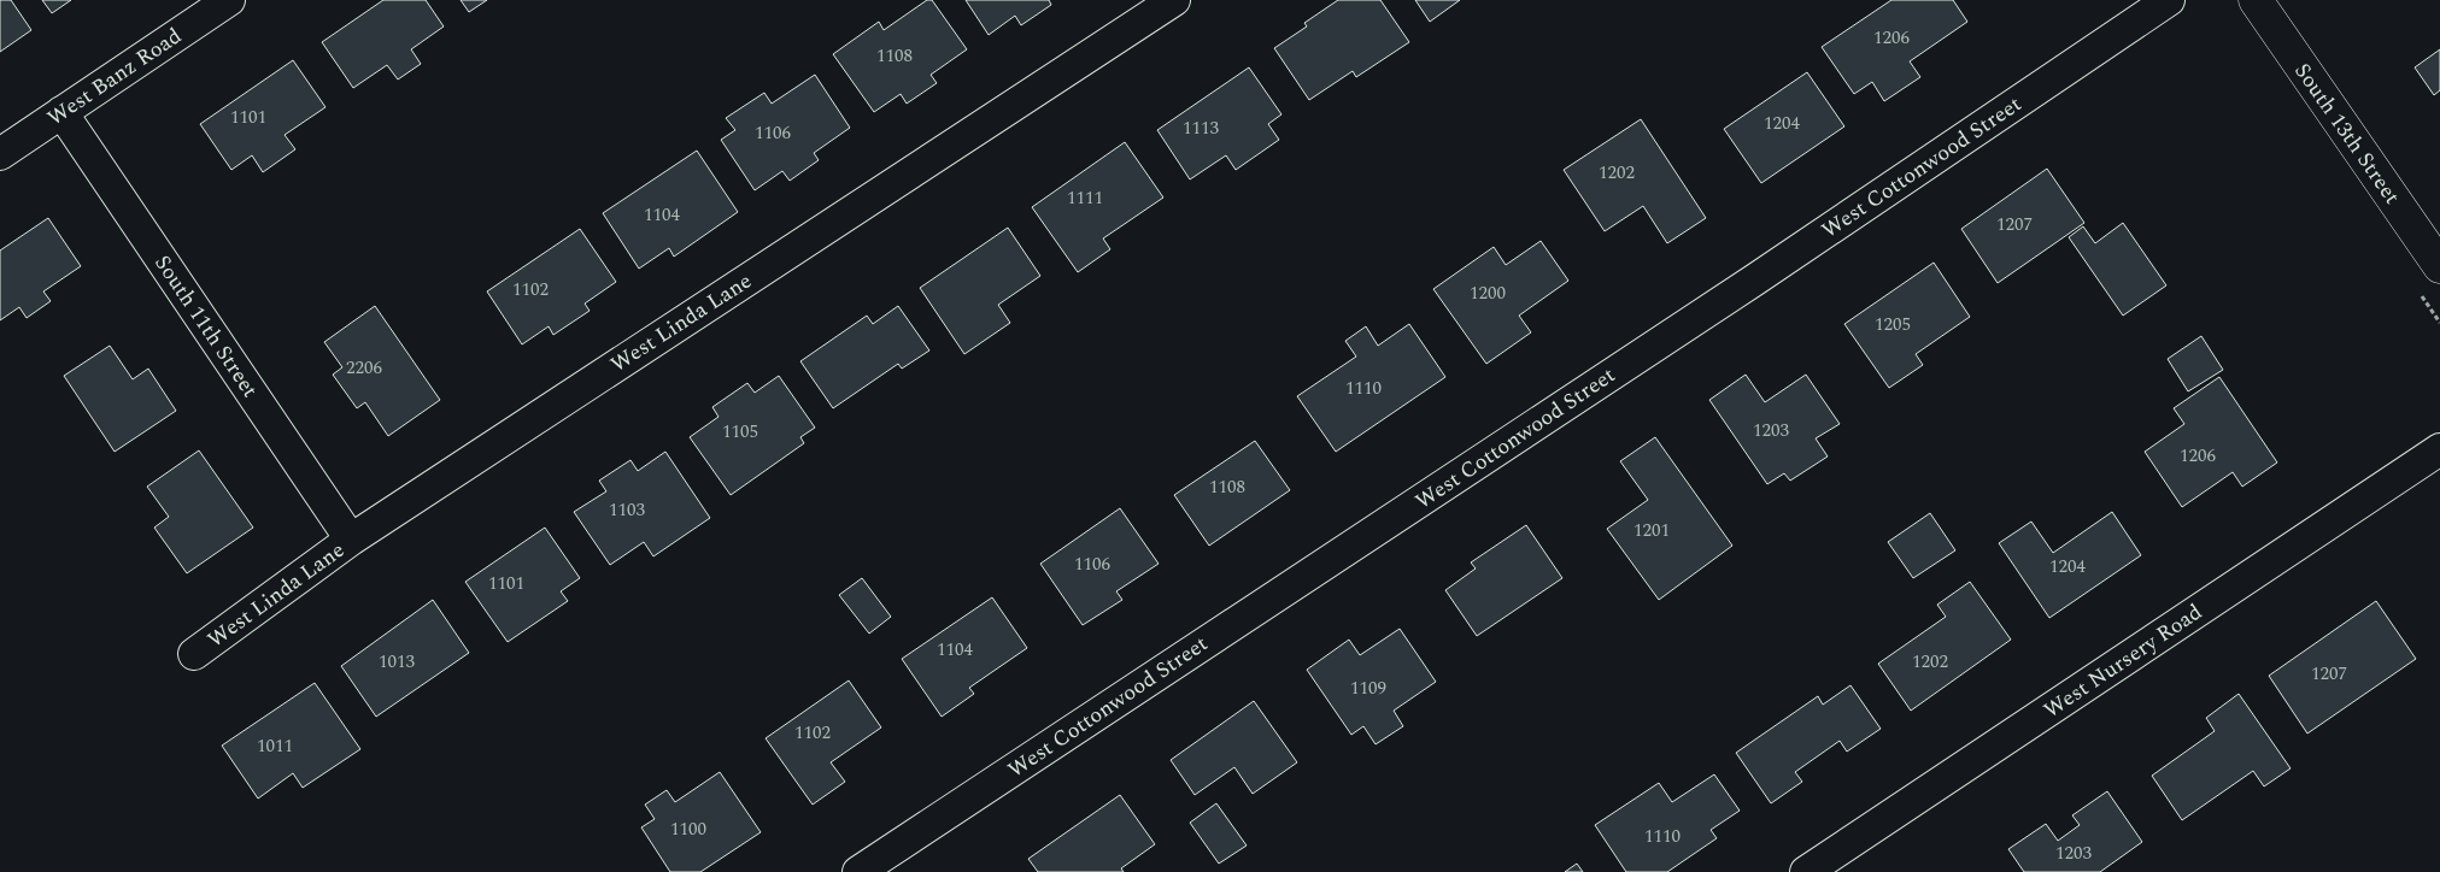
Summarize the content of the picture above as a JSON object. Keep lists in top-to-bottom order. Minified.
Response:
{"streets":{"street":["West Banz Road","South 13th Street","West Cottonwood Street","West Linda Lane","South 11th Street","West Nursery Road"]},"crossings":[["West Banz Road","South 11th Street"],["West Linda Lane","South 11th Street"]],"house_numbers":["1206","1108","1101","1204","1113","1106","1202","1111","1104","1207","1102","1200","1205","2206","1110","1203","1105","1206","1108","1103","1201","1106","1204","1101","1104","1013","1202","1207","1109","1102","1011","1100","1110","1203"]}
